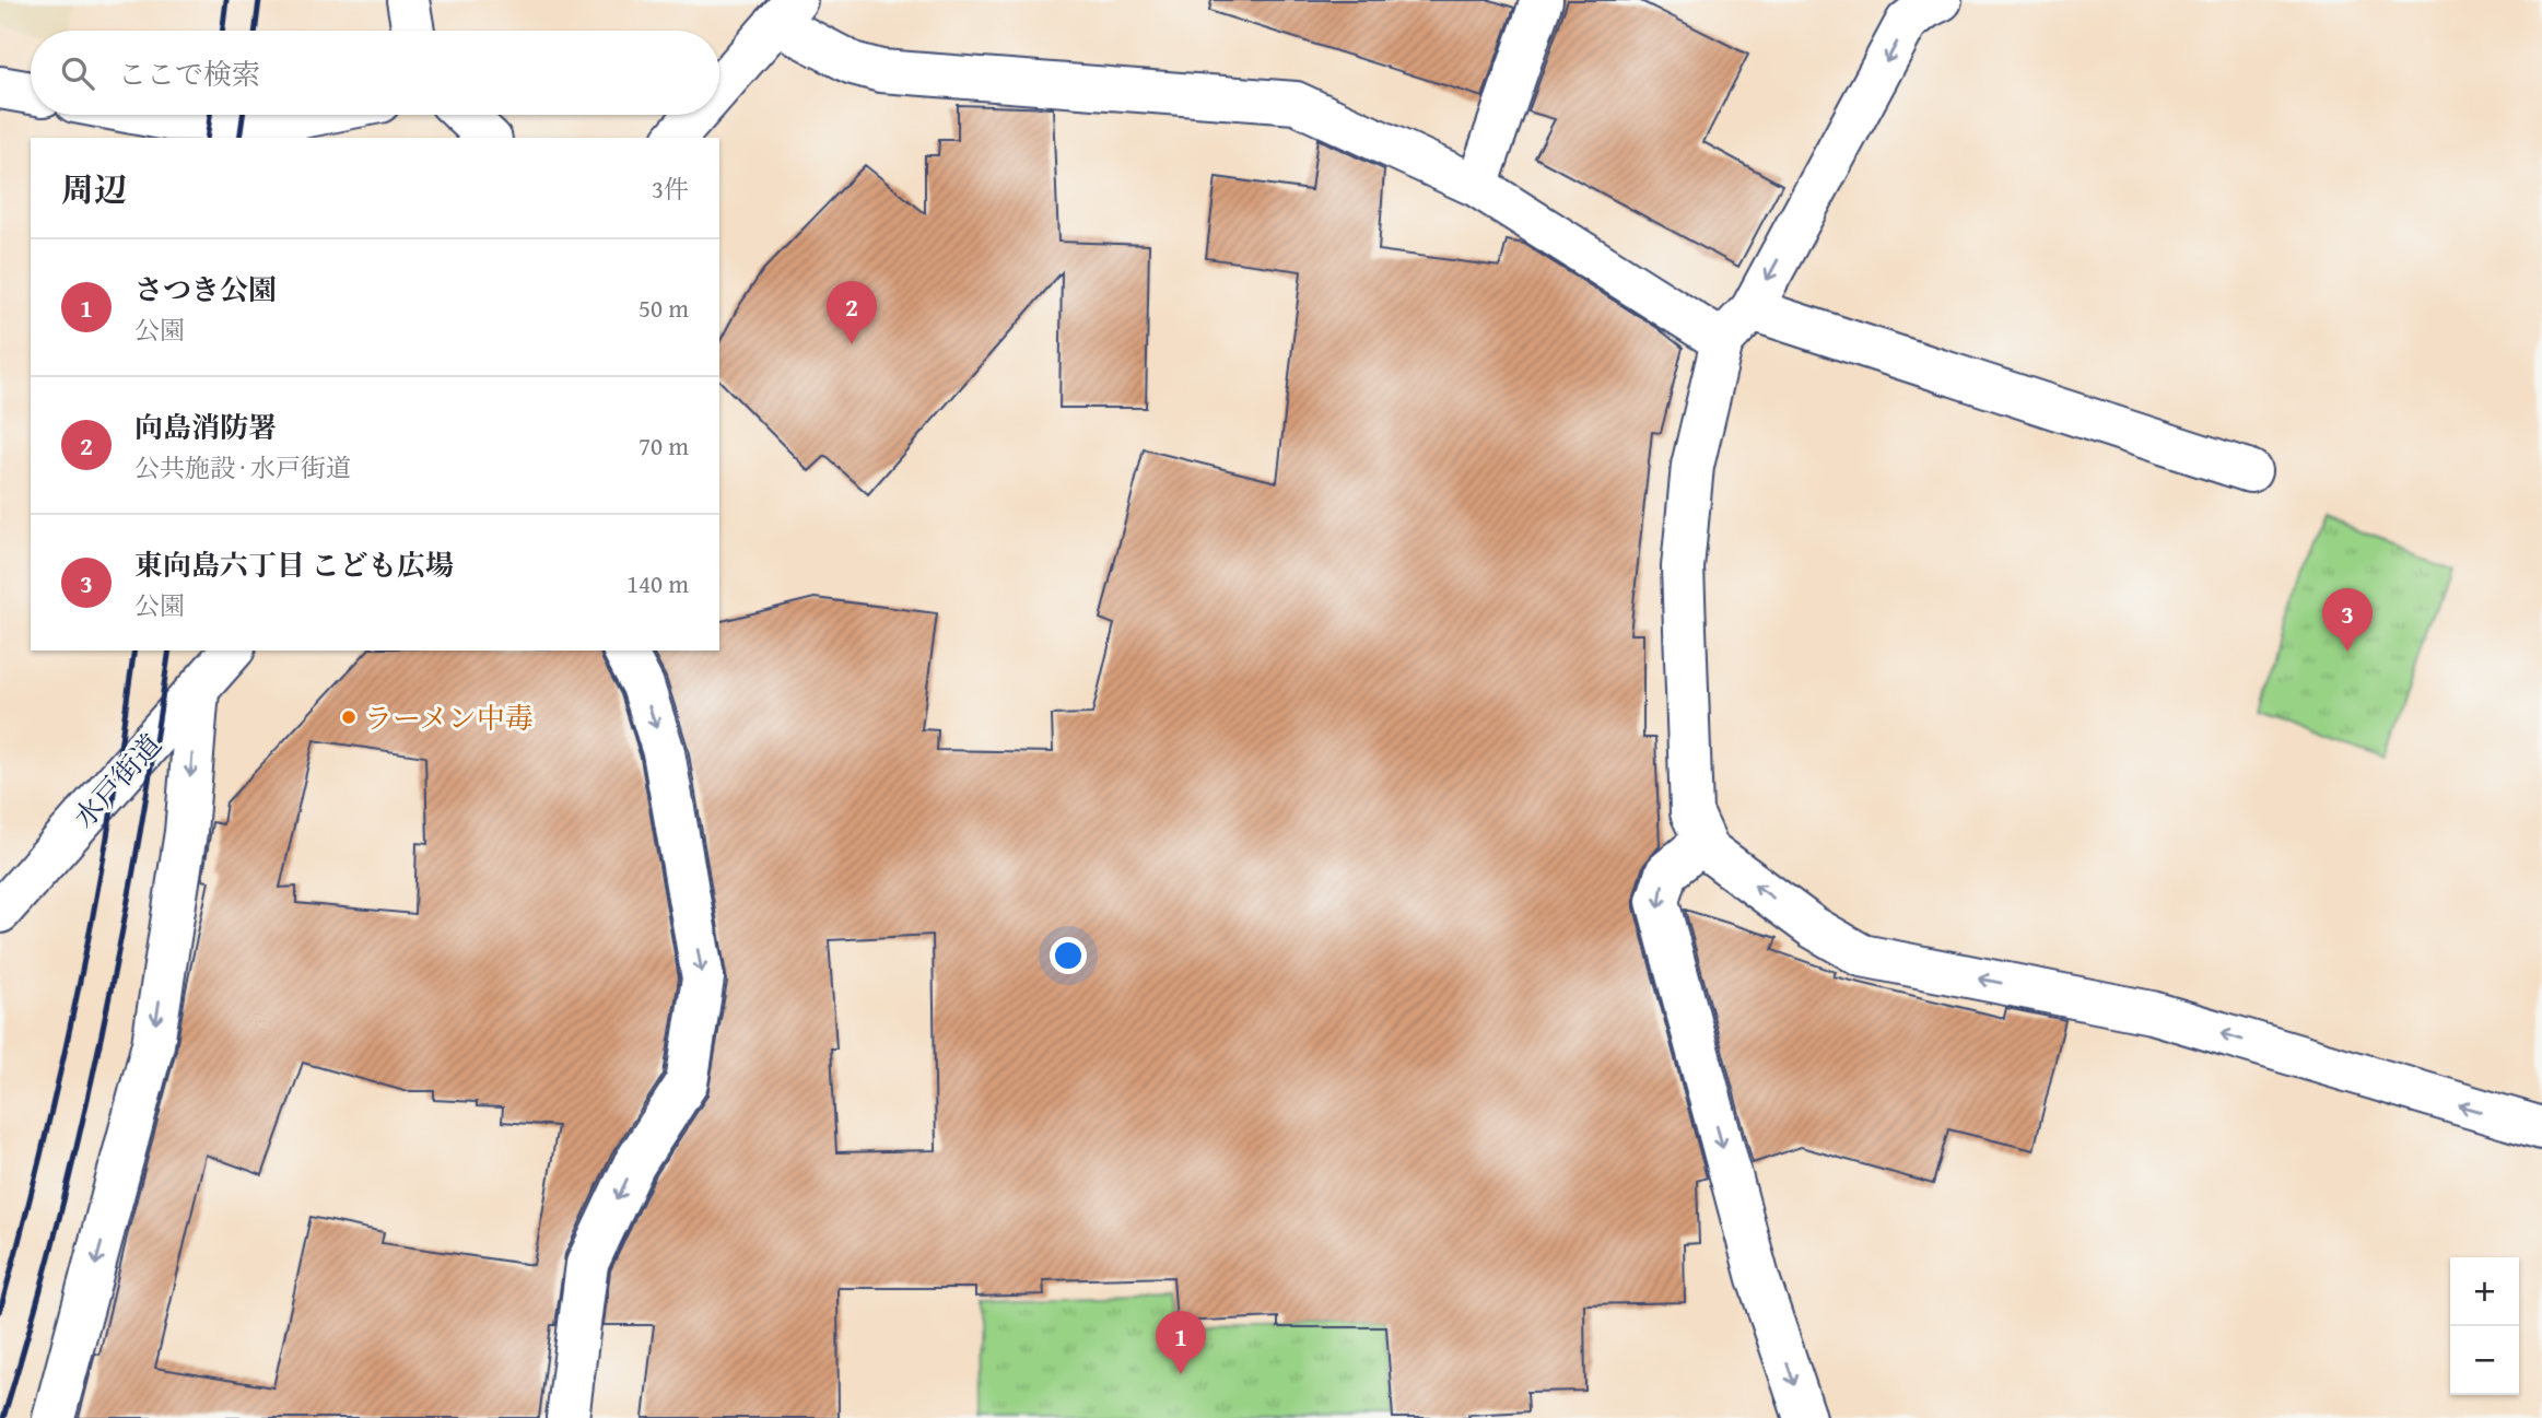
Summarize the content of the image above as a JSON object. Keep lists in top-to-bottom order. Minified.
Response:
{"streets":{"main road":["水戸街道"]},"places":["ラーメン中毒"],"page":{"search":"ここで検索","heading":["周辺","3件"],"list":[{"mark":"1","name":"さつき公園","note":"公園","value":"50 m"},{"mark":"2","name":"向島消防署","note":"公共施設 · 水戸街道","value":"70 m"},{"mark":"3","name":"東向島六丁目 こども広場","note":"公園","value":"140 m"}],"pins":["2","3","1"],"map_buttons":["+","−"]}}
